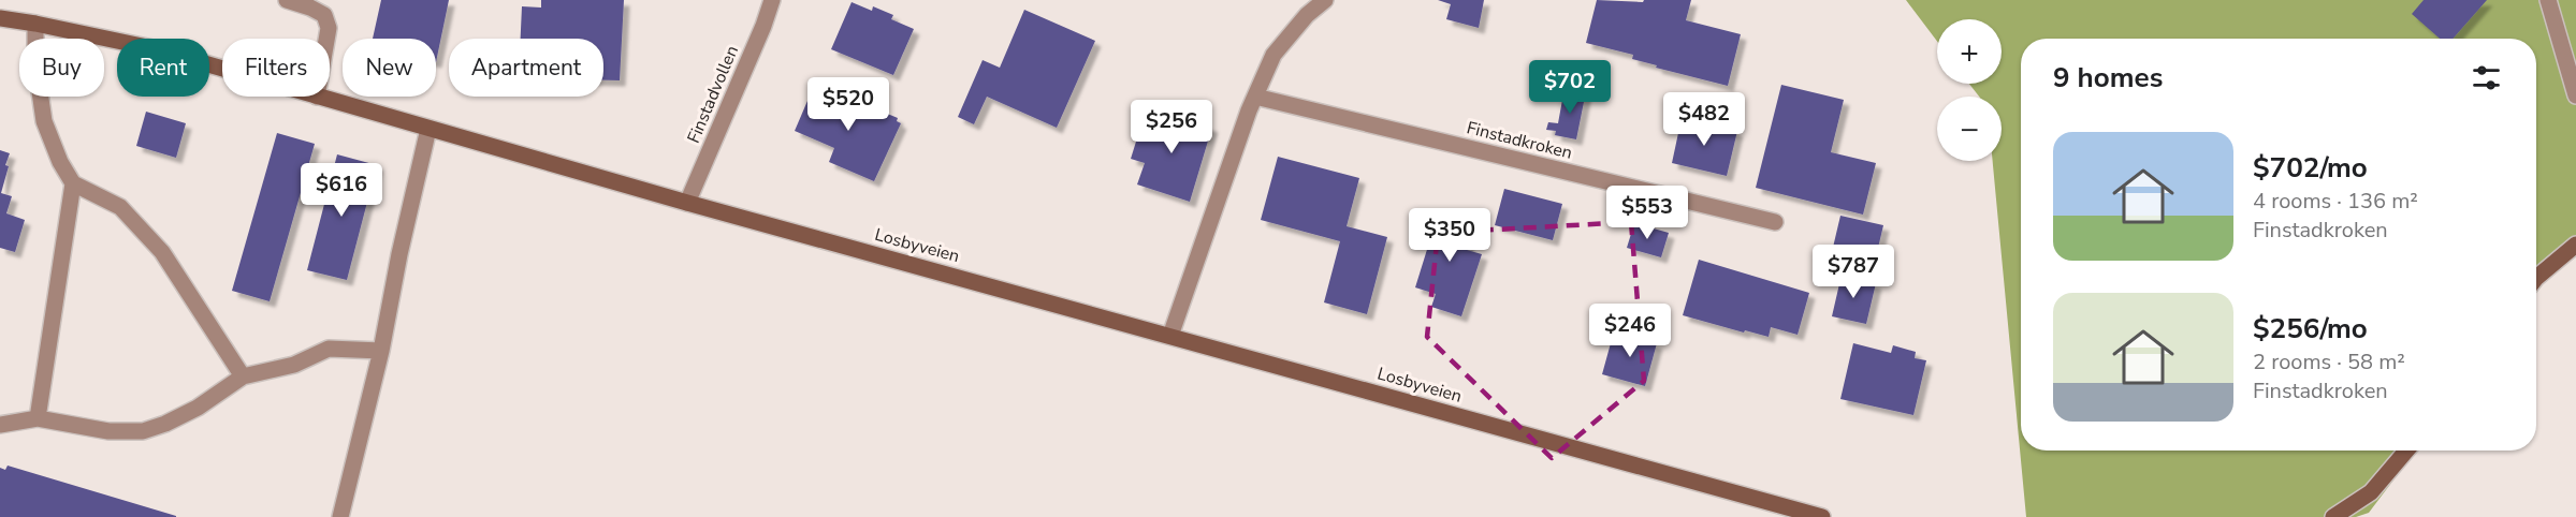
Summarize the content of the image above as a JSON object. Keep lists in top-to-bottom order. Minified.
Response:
{"streets":{"main road":["Losbyveien"],"street":["Finstadvollen","Finstadkroken"]},"crossings":[["Finstadvollen","Losbyveien"]],"page":{"map_buttons":["+","−"],"chip":["Buy","Rent","Filters","New","Apartment"],"heading":"9 homes","price":["$702","$520","$482","$256","$616","$553","$350","$787","$246"],"list":[{"name":"$702/mo","note":"4 rooms · 136 m² · Finstadkroken"},{"name":"$256/mo","note":"2 rooms · 58 m² · Finstadkroken"}]}}
